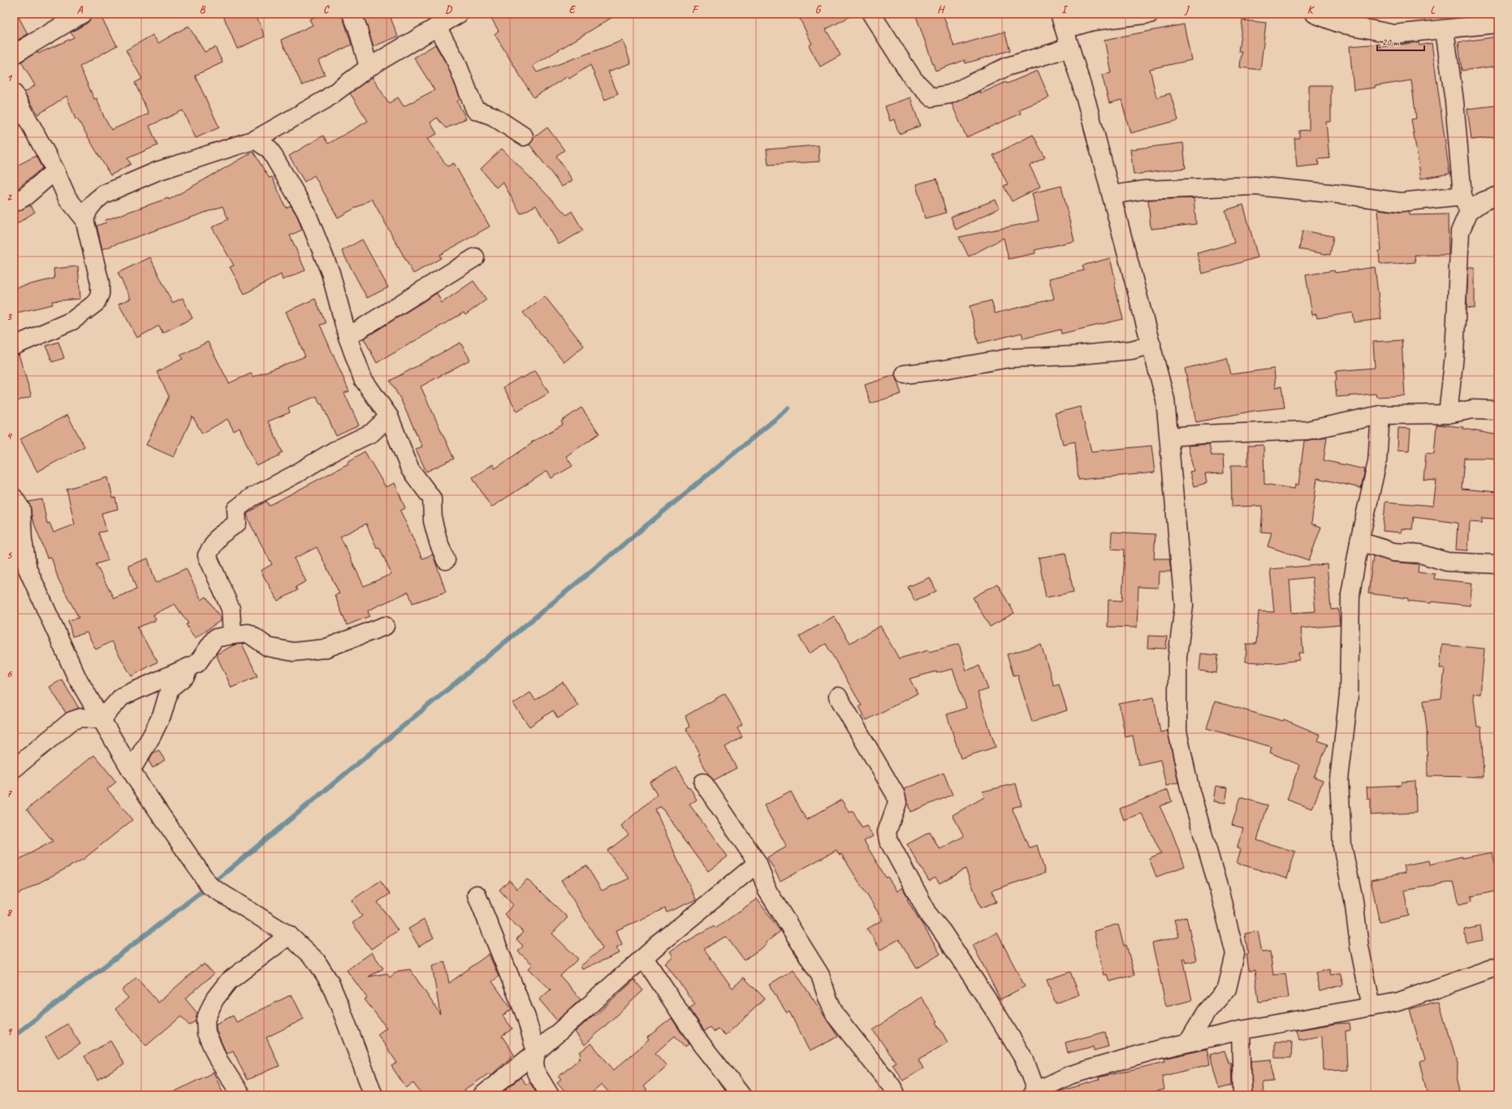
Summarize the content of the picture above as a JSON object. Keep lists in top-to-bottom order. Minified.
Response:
{"scale_bar":"20 m","grid":{"columns":["A","B","C","D","E","F","G","H","I","J","K","L"],"rows":["1","2","3","4","5","6","7","8","9"]}}
